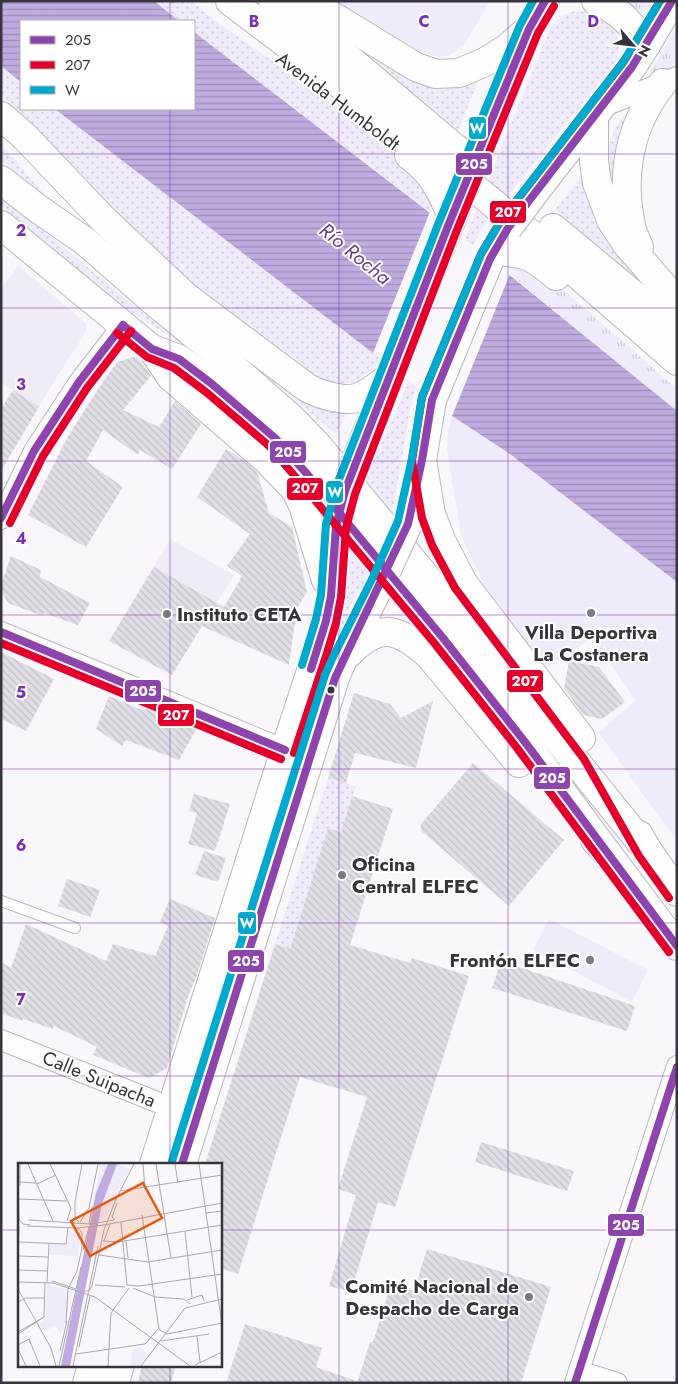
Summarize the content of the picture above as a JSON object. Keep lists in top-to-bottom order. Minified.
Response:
{"streets":{"main road":["Avenida Humboldt"],"street":["Calle Suipacha"]},"water":["Río Rocha"],"places":["Villa Deportiva La Costanera","Instituto CETA","Oficina Central ELFEC","Frontón ELFEC","Comité Nacional de Despacho de Carga"],"lines":["transit line 205","transit line 207","transit line W"],"legend":["205","207","W"],"north":"bottom right","grid":{"columns":["B","C","D"],"rows":["2","3","4","5","6","7"]}}
